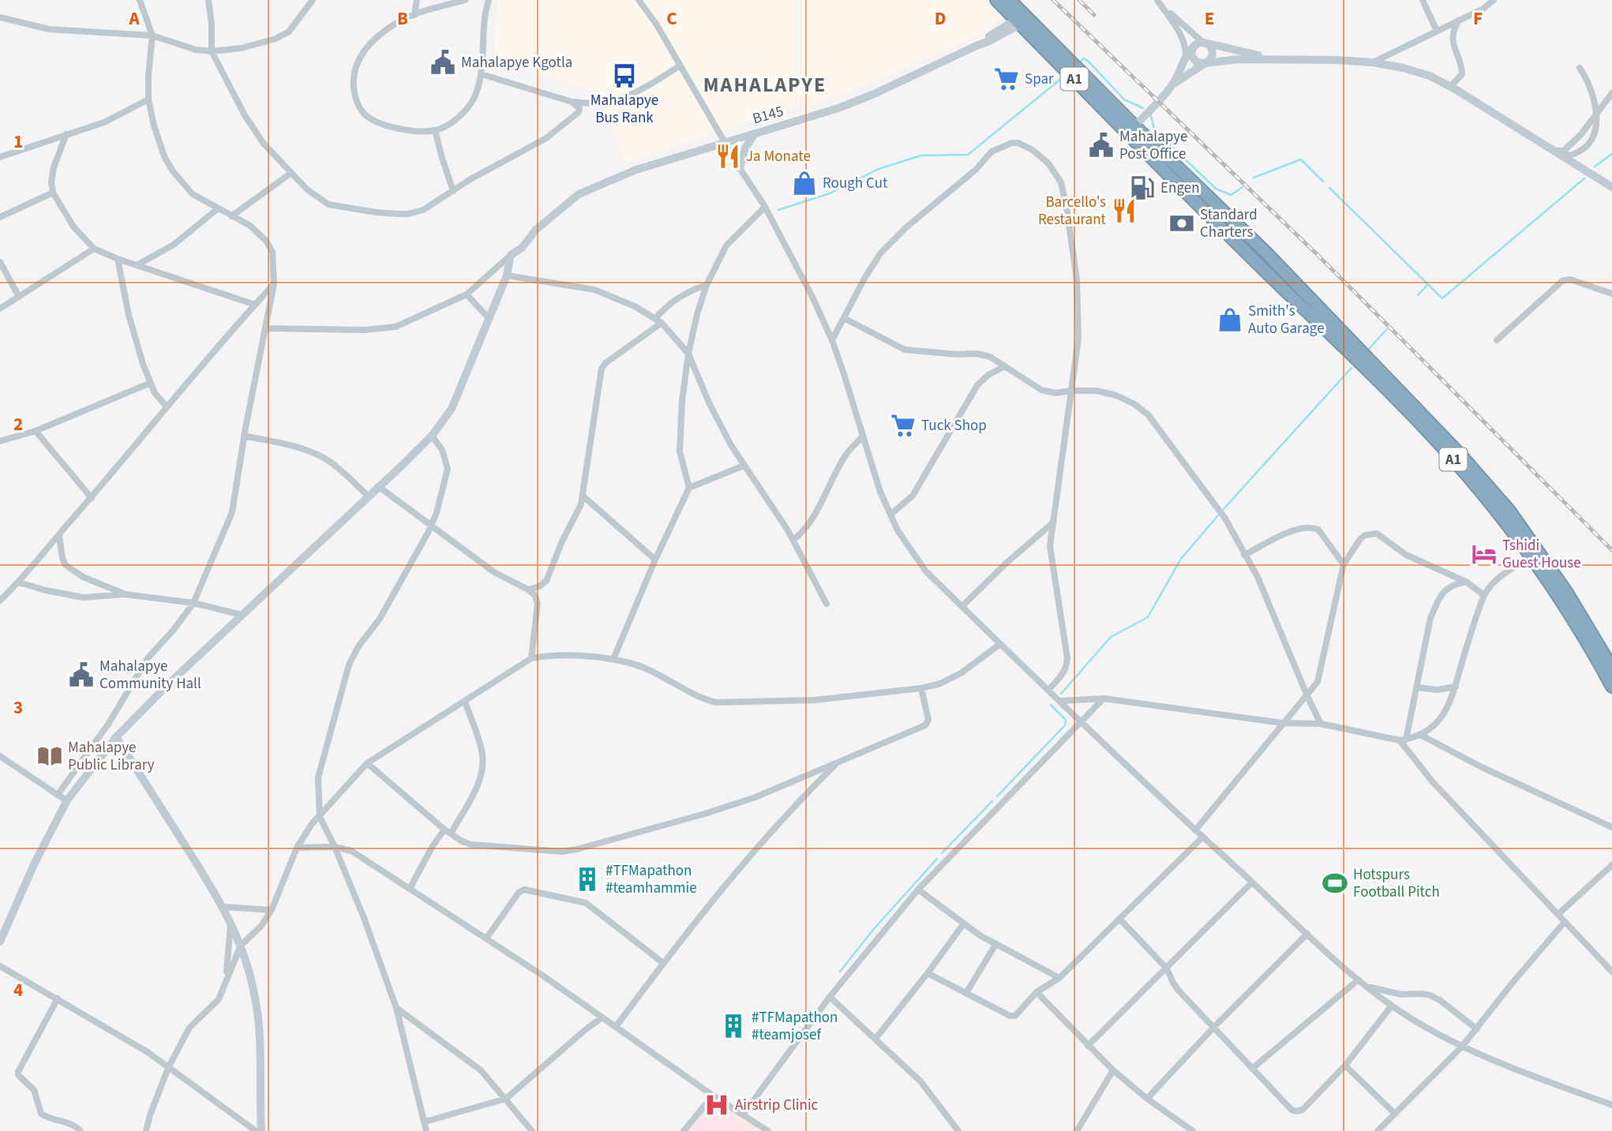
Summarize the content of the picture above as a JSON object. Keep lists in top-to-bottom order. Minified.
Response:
{"streets":{"highway":["A1"],"main road":["B145"]},"crossings":[["A1","B145"]],"districts":["MAHALAPYE"],"places":{"public building":["Mahalapye Kgotla","Mahalapye Post Office","Mahalapye Community Hall"],"bus stop":["Mahalapye Bus Rank"],"supermarket":["Spar","Tuck Shop"],"restaurant":["Ja Monate","Barcello's Restaurant"],"shop":["Rough Cut","Smith's Auto Garage"],"fuel station":["Engen"],"bank":["Standard Charters"],"hotel":["Tshidi Guest House"],"library":["Mahalapye Public Library"],"building":["#TFMapathon #teamhammie","#TFMapathon #teamjosef"],"sports":["Hotspurs Football Pitch"],"hospital":["Airstrip Clinic"]},"grid":{"columns":["A","B","C","D","E","F"],"rows":["1","2","3","4"]}}
